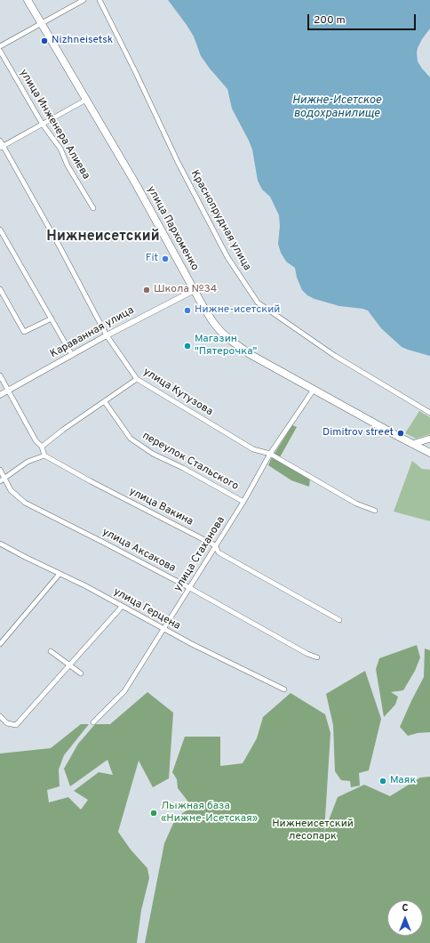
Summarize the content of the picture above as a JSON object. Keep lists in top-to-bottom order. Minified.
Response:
{"streets":{"main road":["улица Пархоменко"],"street":["улица Инженера Алиева","Краснопрудная улица","Караванная улица","улица Кутузова","переулок Стальского","улица Вакина","улица Аксакова","улица Стаханова","улица Герцена"]},"crossings":[["улица Пархоменко","Караванная улица"],["улица Пархоменко","улица Стаханова"],["Караванная улица","улица Кутузова"],["улица Кутузова","улица Стаханова"],["переулок Стальского","улица Стаханова"],["улица Вакина","улица Стаханова"],["улица Аксакова","улица Стаханова"],["улица Стаханова","улица Герцена"]],"districts":["Нижнеисетский"],"water":["Нижне-Исетское водохранилище"],"parks":["Нижнеисетский лесопарк"],"places":["Nizhneisetsk","Fit","Школа №34","Нижне-исетский","Магазин \"Пятерочка\"","Dimitrov street","Маяк","Лыжная база «Нижне-Исетская»"],"scale_bar":"200 m","north":"top"}
